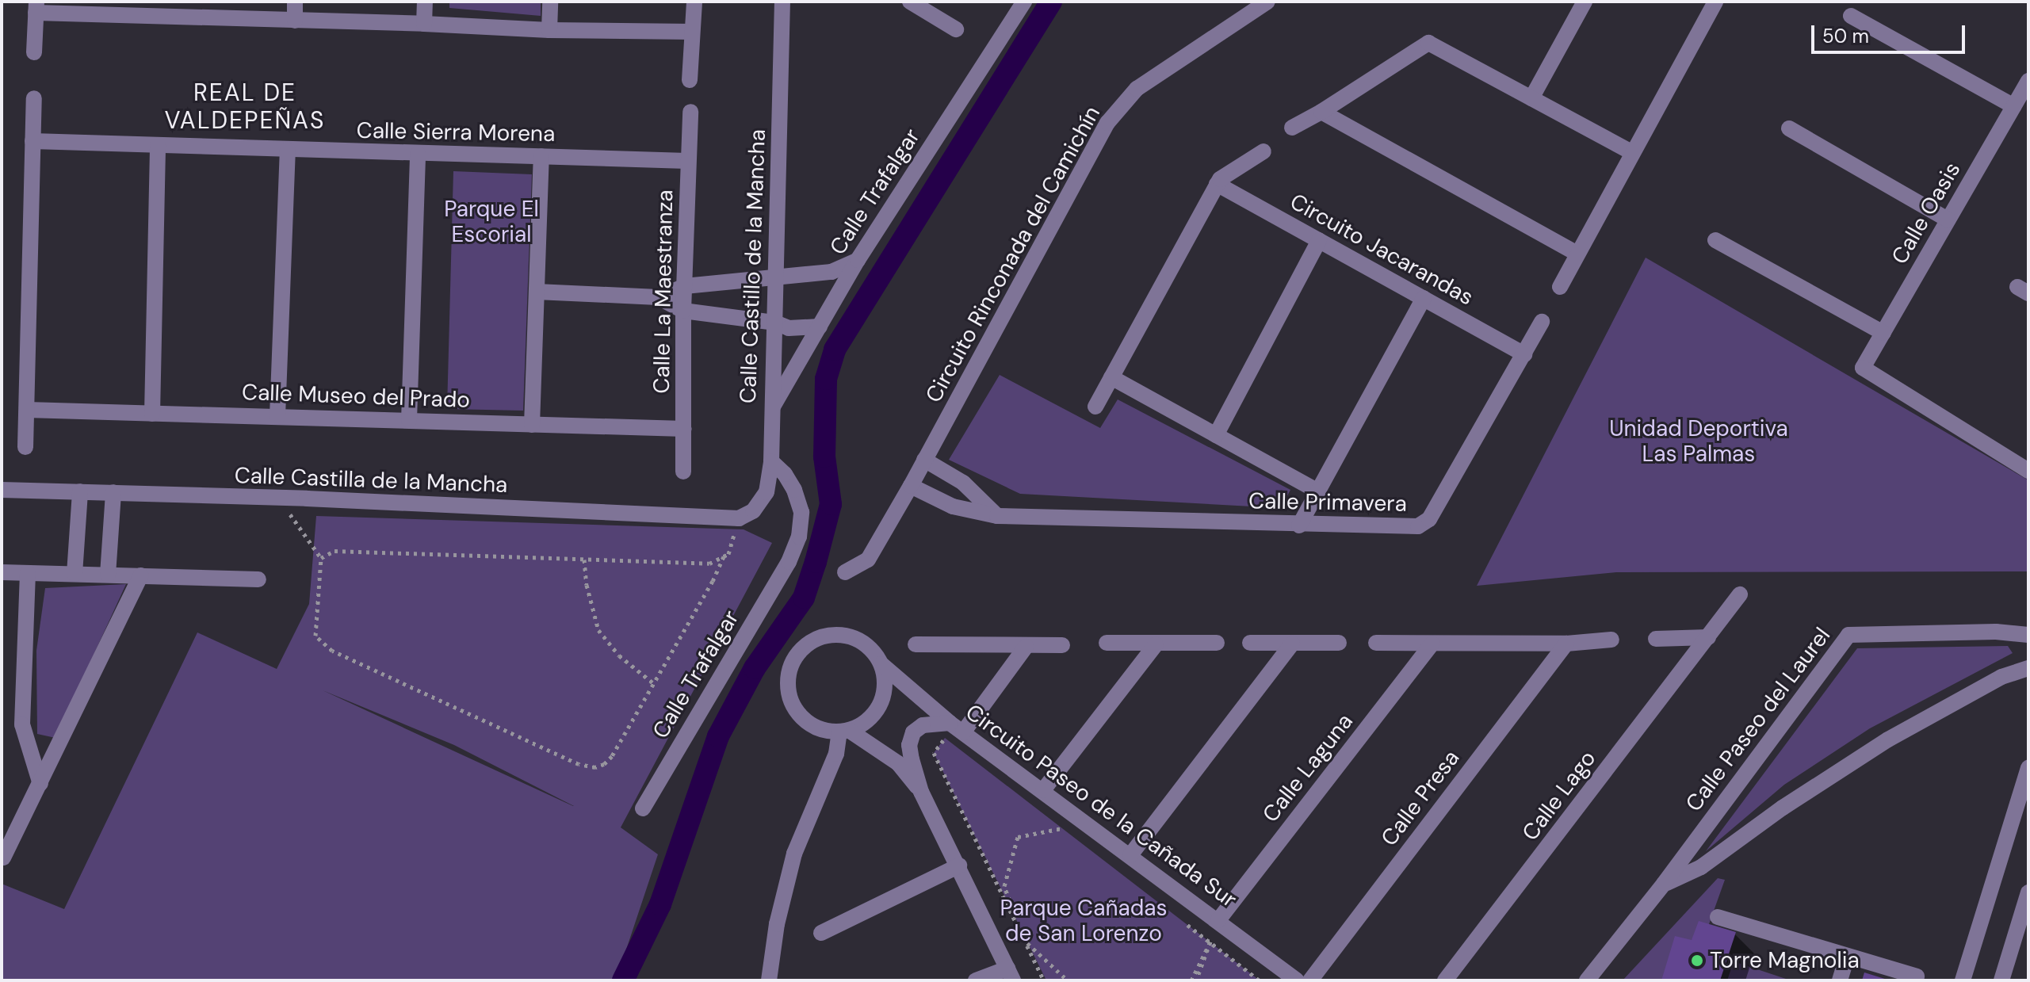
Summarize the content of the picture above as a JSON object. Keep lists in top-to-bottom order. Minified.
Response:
{"streets":{"street":["Calle Sierra Morena","Calle Trafalgar","Calle Oasis","Circuito Jacarandas","Circuito Rinconada del Camichín","Calle Castillo de la Mancha","Calle La Maestranza","Calle Museo del Prado","Calle Castilla de la Mancha","Calle Primavera","Calle Paseo del Laurel","Calle Laguna","Calle Lago","Calle Presa","Circuito Paseo de la Cañada Sur"]},"crossings":[["Calle Sierra Morena","Calle La Maestranza"],["Calle Trafalgar","Calle Castillo de la Mancha"],["Circuito Jacarandas","Calle Primavera"],["Circuito Rinconada del Camichín","Calle Primavera"],["Calle Castillo de la Mancha","Calle Castilla de la Mancha"],["Calle La Maestranza","Calle Museo del Prado"],["Calle Laguna","Circuito Paseo de la Cañada Sur"]],"districts":["REAL DE VALDEPEÑAS"],"parks":["Parque El Escorial","Unidad Deportiva Las Palmas","Parque Cañadas de San Lorenzo"],"places":["Torre Magnolia"],"scale_bar":"50 m"}
